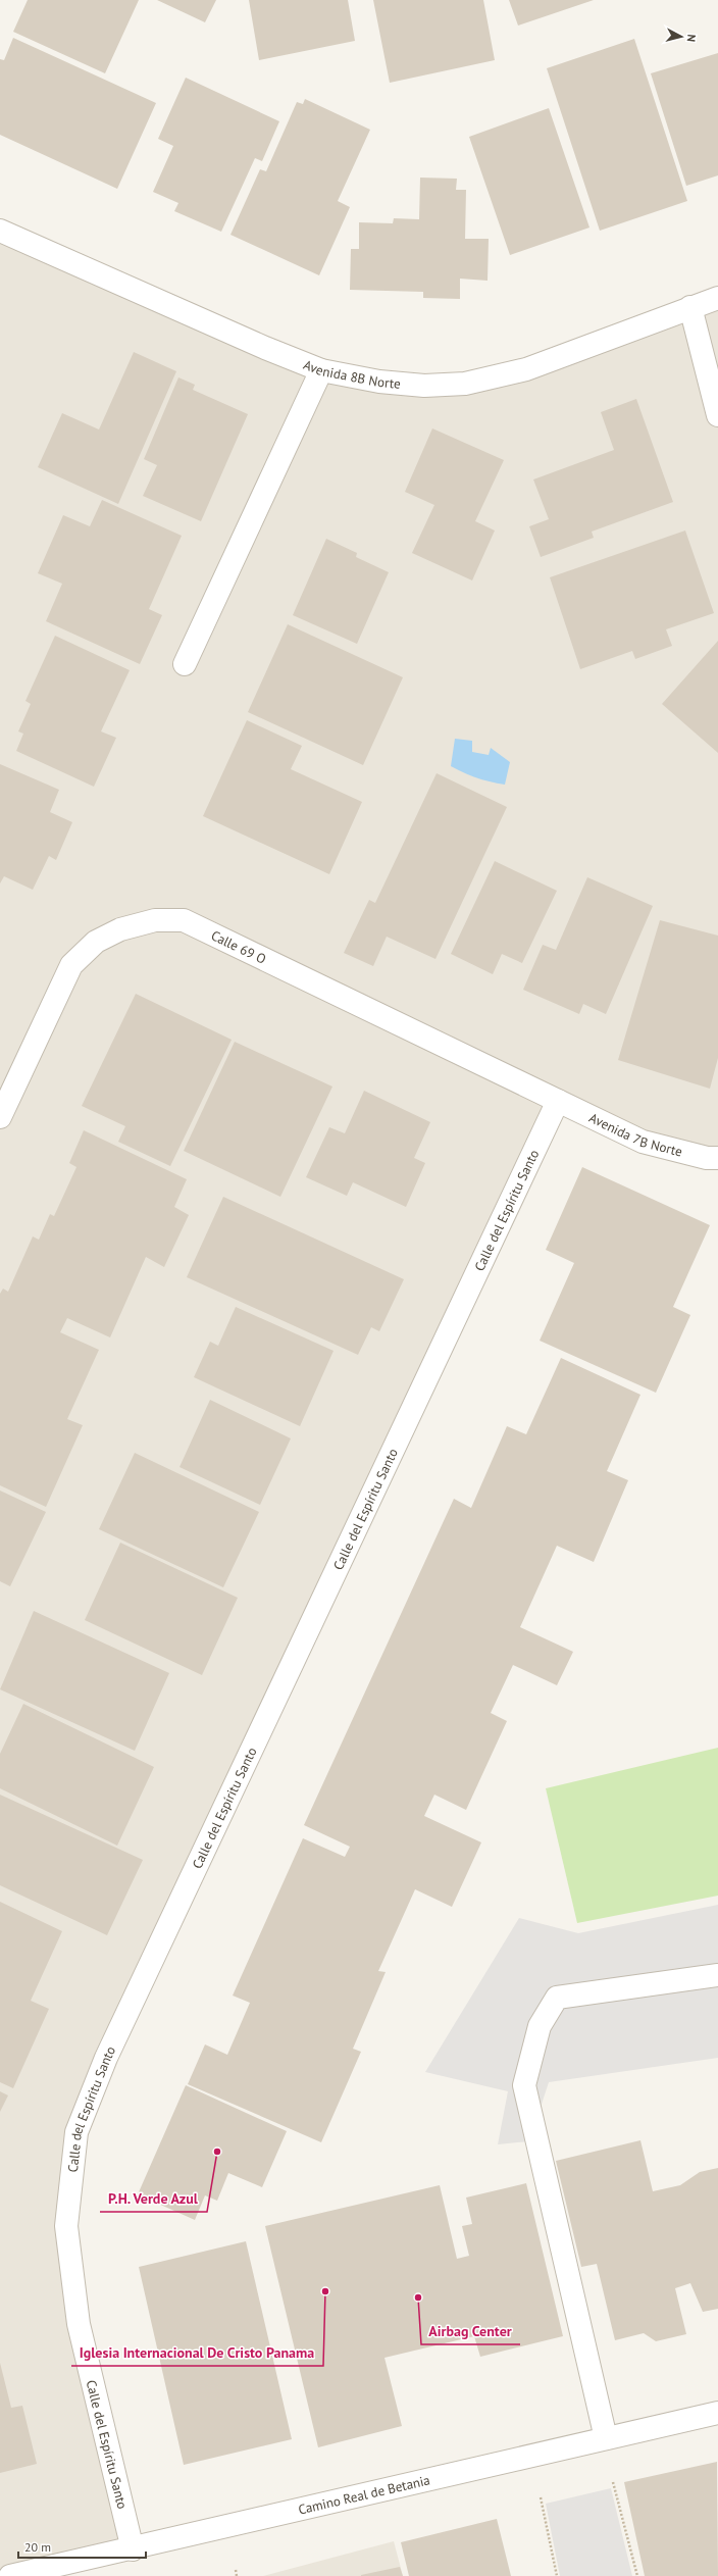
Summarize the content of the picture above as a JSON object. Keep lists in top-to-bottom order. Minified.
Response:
{"streets":{"street":["Avenida 8B Norte","Calle 69 O","Avenida 7B Norte","Calle del Espíritu Santo","Camino Real de Betania"]},"crossings":[["Calle 69 O","Avenida 7B Norte"],["Calle 69 O","Calle del Espíritu Santo"],["Avenida 7B Norte","Calle del Espíritu Santo"],["Calle del Espíritu Santo","Camino Real de Betania"]],"places":["P.H. Verde Azul","Iglesia Internacional De Cristo Panama","Airbag Center"],"scale_bar":"20 m","north":"right"}
